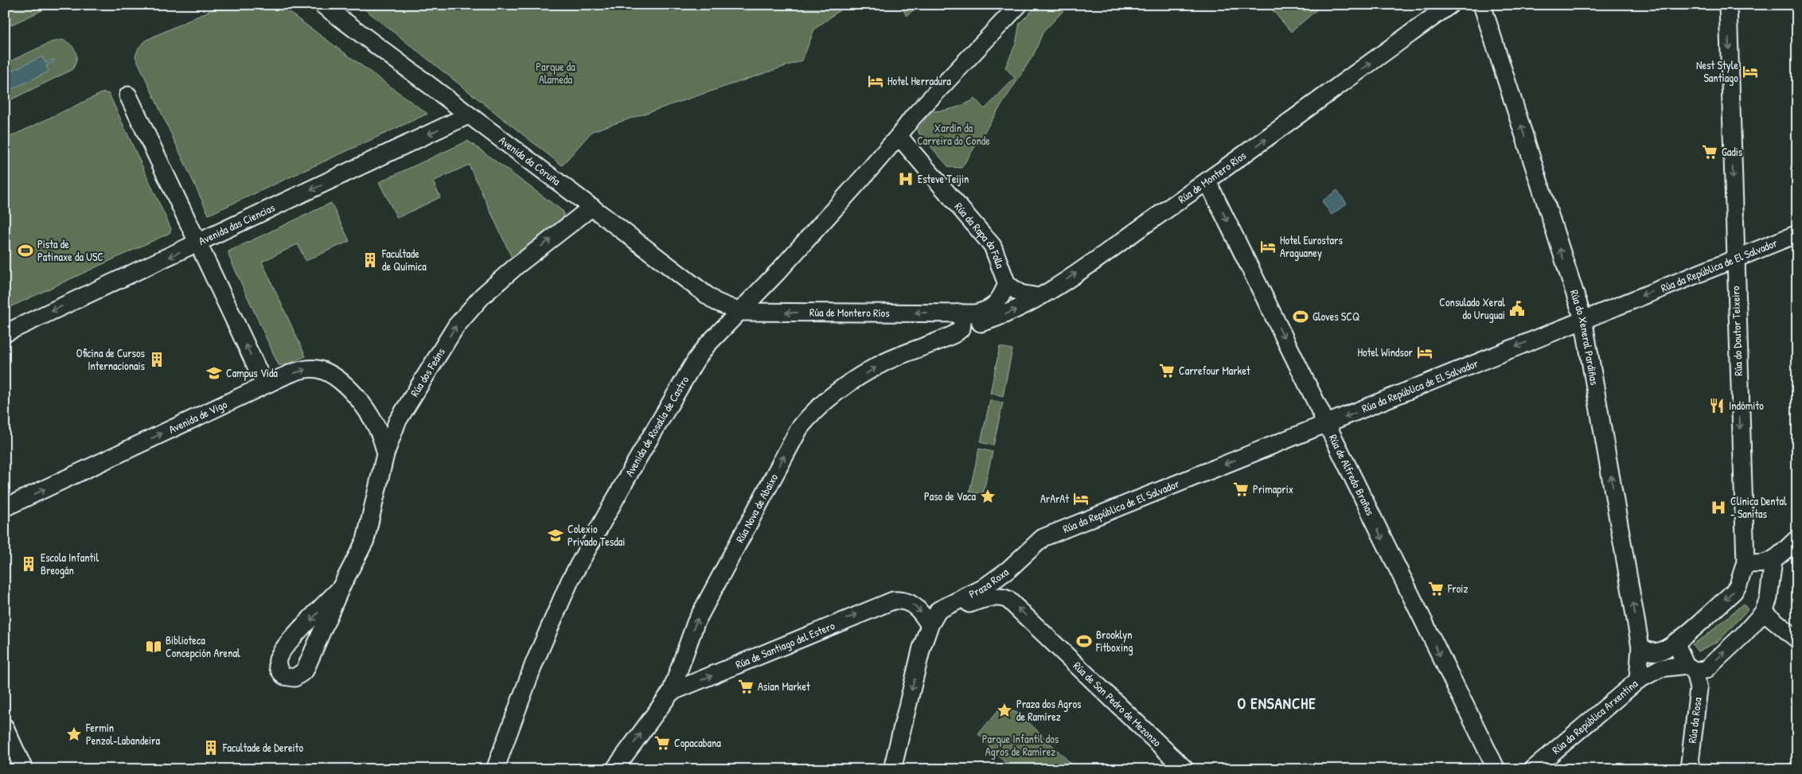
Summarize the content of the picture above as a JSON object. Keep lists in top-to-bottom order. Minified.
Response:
{"streets":{"street":["Avenida da Coruña","Rúa de Montero Ríos","Avenida das Ciencias","Rúa da Rapa da Folla","Rúa da República de El Salvador","Rúa do Doutor Teixeiro","Rúa do Xeneral Pardiñas","Rúa dos Feáns","Avenida de Vigo","Avenida de Rosalía de Castro","Rúa de Alfredo Brañas","Rúa Nova de Abaixo","Praza Roxa","Rúa de Santiago del Estero","Rúa de San Pedro de Mezonzo","Rúa da República Arxentina","Rúa da Rosa"]},"crossings":[["Avenida da Coruña","Rúa de Montero Ríos"],["Avenida da Coruña","Avenida das Ciencias"],["Avenida da Coruña","Rúa dos Feáns"],["Avenida da Coruña","Avenida de Rosalía de Castro"],["Rúa de Montero Ríos","Avenida de Rosalía de Castro"],["Rúa de Montero Ríos","Rúa de Alfredo Brañas"],["Rúa de Montero Ríos","Rúa Nova de Abaixo"],["Rúa da Rapa da Folla","Avenida de Rosalía de Castro"],["Rúa da República de El Salvador","Rúa do Doutor Teixeiro"],["Rúa da República de El Salvador","Rúa do Xeneral Pardiñas"],["Rúa da República de El Salvador","Rúa de Alfredo Brañas"],["Rúa da República de El Salvador","Praza Roxa"],["Rúa do Doutor Teixeiro","Rúa do Xeneral Pardiñas"],["Rúa do Doutor Teixeiro","Rúa da Rosa"],["Rúa do Xeneral Pardiñas","Rúa da República Arxentina"],["Rúa dos Feáns","Avenida de Vigo"],["Rúa Nova de Abaixo","Rúa de Santiago del Estero"],["Praza Roxa","Rúa de Santiago del Estero"],["Praza Roxa","Rúa de San Pedro de Mezonzo"],["Rúa da República Arxentina","Rúa da Rosa"]],"one_way":["Avenida das Ciencias","Rúa da República de El Salvador","Rúa do Doutor Teixeiro","Rúa do Xeneral Pardiñas","Avenida de Vigo","Rúa de Alfredo Brañas","Rúa Nova de Abaixo","Rúa de Santiago del Estero"],"districts":["O ENSANCHE"],"parks":["Parque da Alameda","Xardín da Carreira do Conde","Parque Infantil dos Agros de Ramírez"],"places":{"hotel":["Nest Style Santiago","Hotel Herradura","Hotel Eurostars Araguaney","Hotel Windsor","ArArAt"],"supermarket":["Gadis","Carrefour Market","Primaprix","Froiz","Asian Market","Copacabana"],"hospital":["Esteve Teijin","Clínica Dental - Sanitas"],"sports":["Pista de Patinaxe da USC","Gloves SCQ","Brooklyn Fitboxing"],"building":["Facultade de Química","Oficina de Cursos Internacionais","Escola Infantil Breogán","Facultade de Dereito"],"public building":["Consulado Xeral do Uruguai"],"school or university":["Campus Vida","Colexio Privado Tesdai"],"restaurant":["Indómito"],"place":["Paso de Vaca","Praza dos Agros de Ramírez","Fermín Penzol-Labandeira"],"library":["Biblioteca Concepción Arenal"]}}
